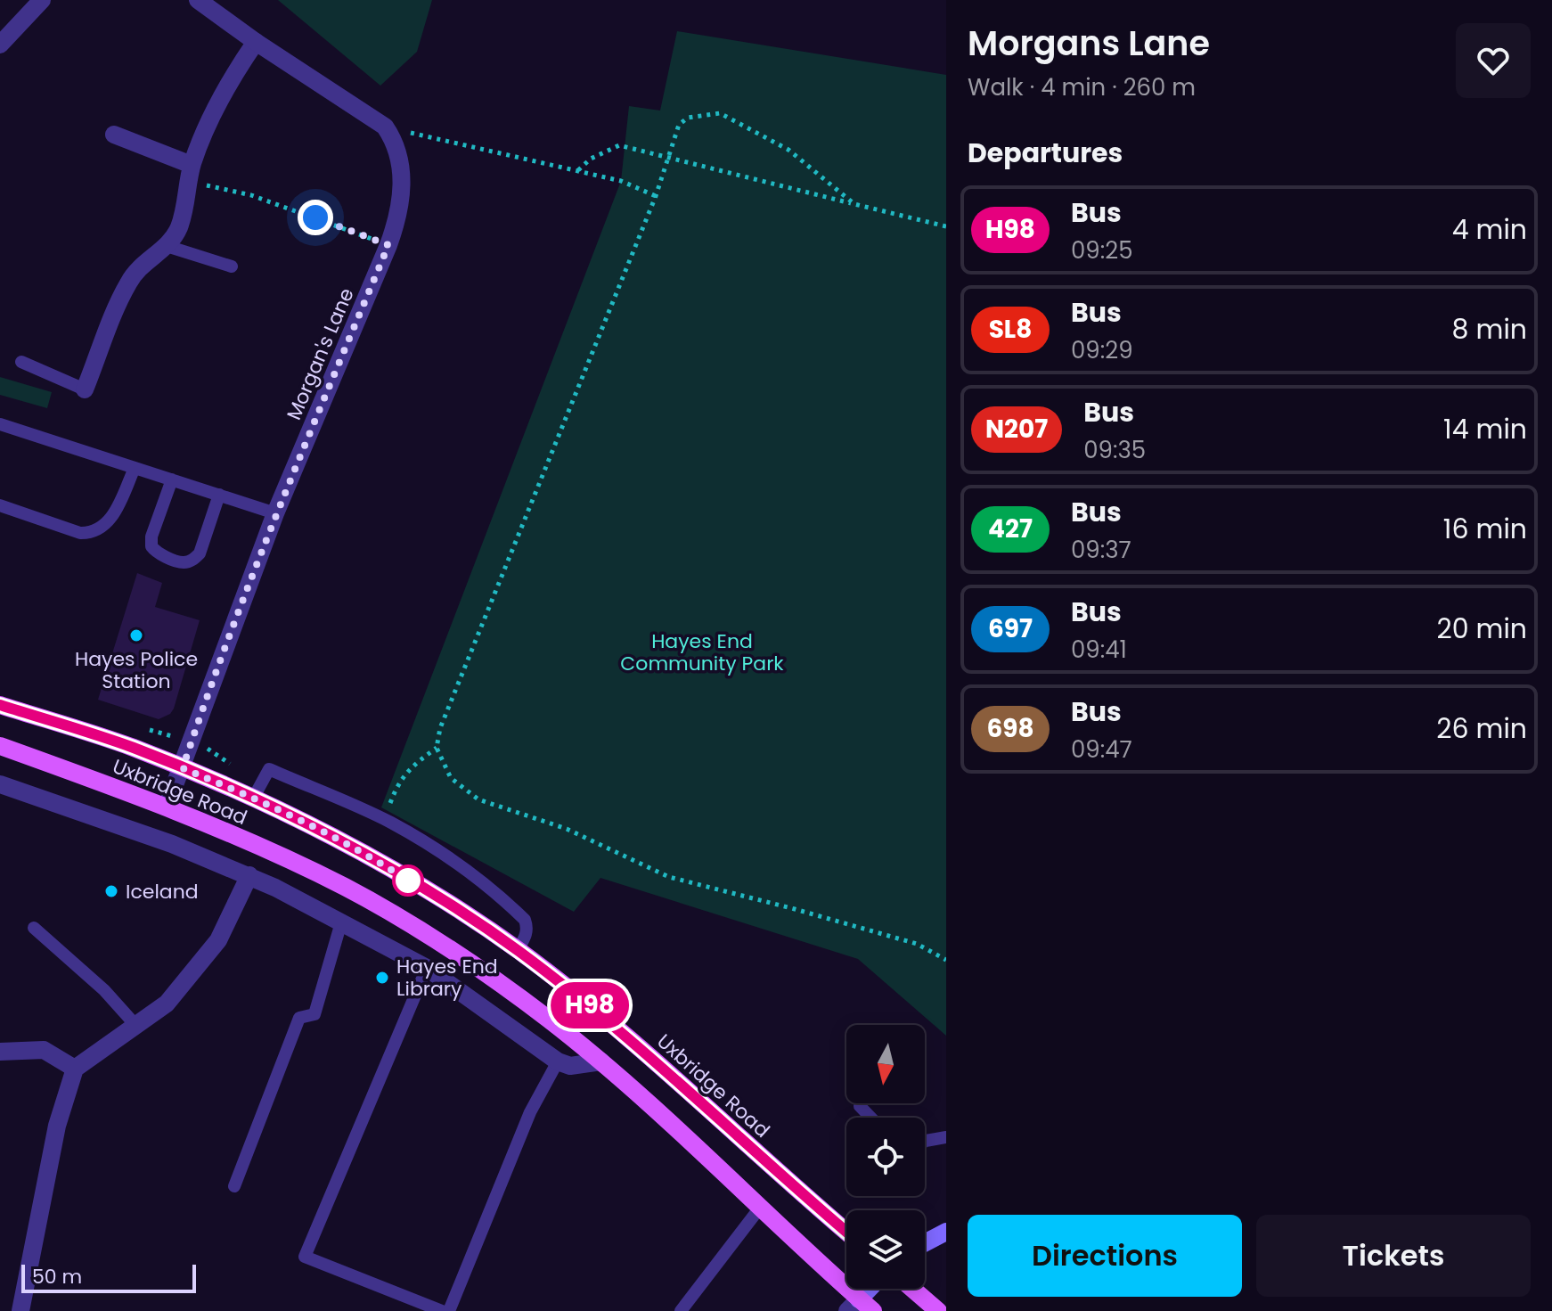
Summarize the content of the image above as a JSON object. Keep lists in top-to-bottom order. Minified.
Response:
{"streets":{"main road":["Uxbridge Road"],"street":["Morgan's Lane"]},"crossings":[["Morgan's Lane","Uxbridge Road"]],"parks":["Hayes End Community Park"],"places":["Hayes Police Station","Iceland","Hayes End Library"],"lines":["bus line H98"],"scale_bar":"50 m","north":"bottom","page":{"on_map":"H98","heading":[["Morgans Lane","Walk · 4 min · 260 m"],"Departures"],"list":[{"mark":"H98","name":"Bus","note":"09:25","value":"4 min"},{"mark":"SL8","name":"Bus","note":"09:29","value":"8 min"},{"mark":"N207","name":"Bus","note":"09:35","value":"14 min"},{"mark":"427","name":"Bus","note":"09:37","value":"16 min"},{"mark":"697","name":"Bus","note":"09:41","value":"20 min"},{"mark":"698","name":"Bus","note":"09:47","value":"26 min"}],"buttons":["Directions","Tickets"],"scale":"50 m"}}
